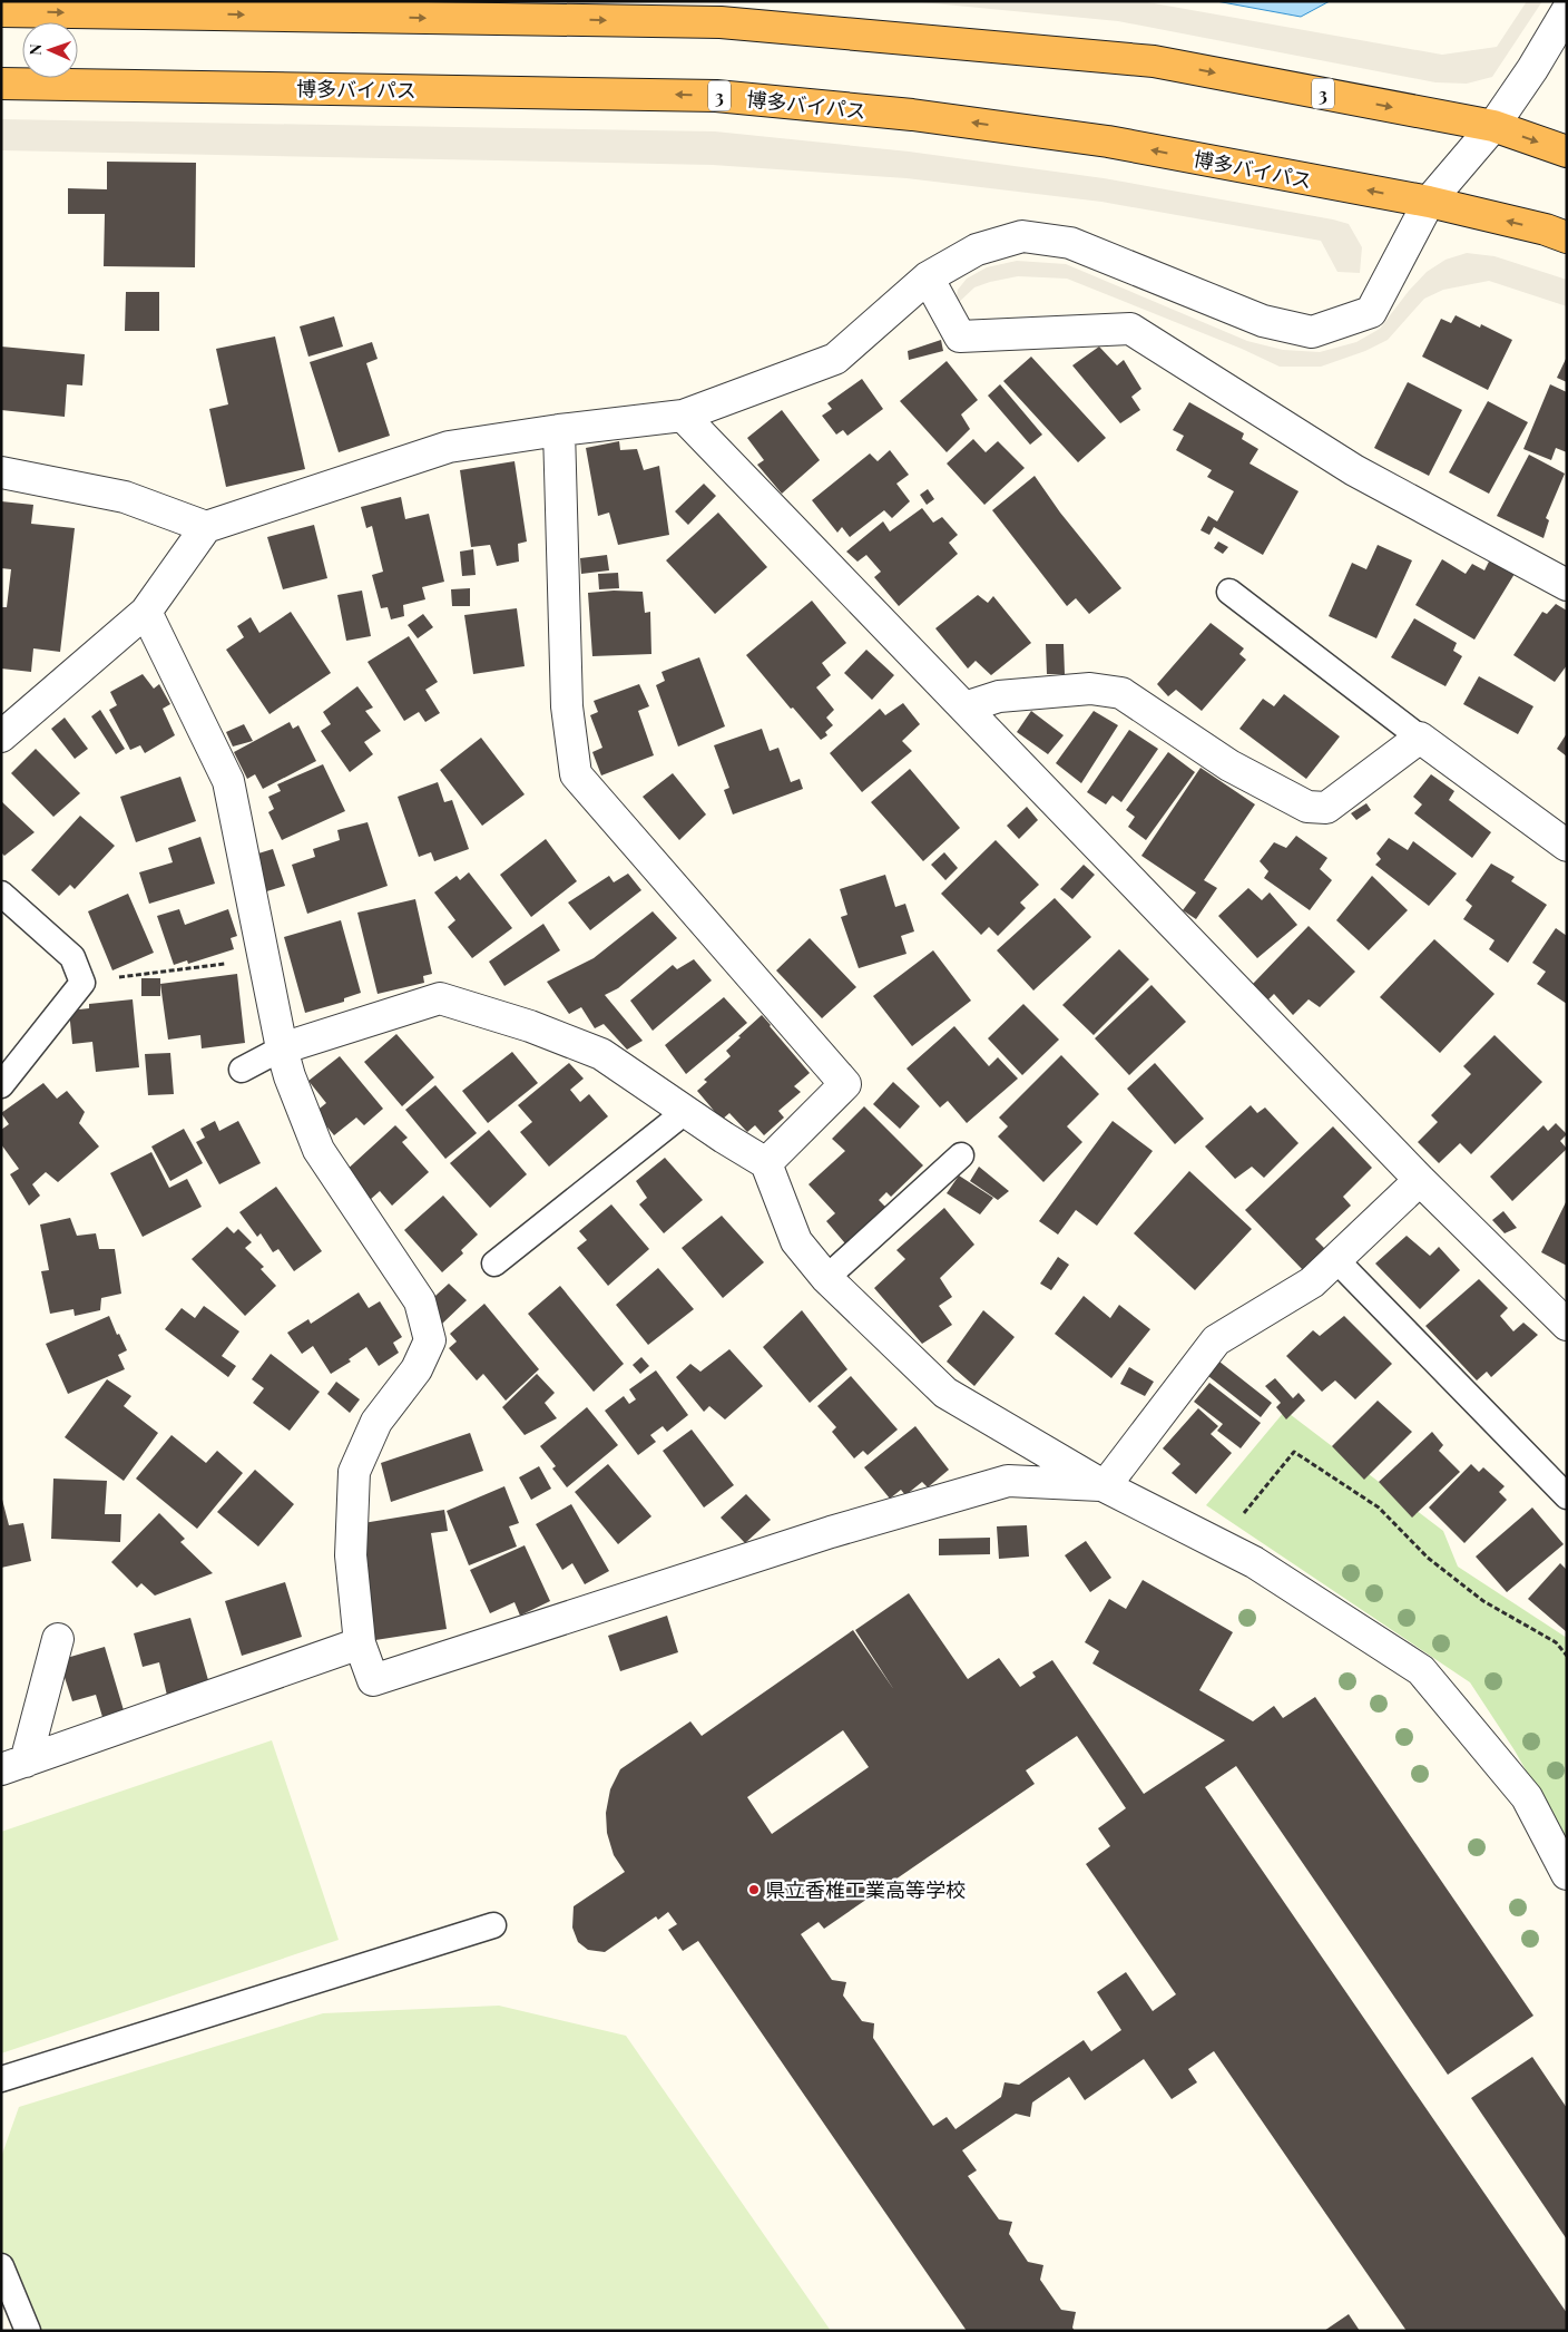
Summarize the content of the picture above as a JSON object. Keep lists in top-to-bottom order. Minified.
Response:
{"streets":{"highway":["博多バイパス","3"]},"places":["県立香椎工業高等学校"],"north":"left"}
